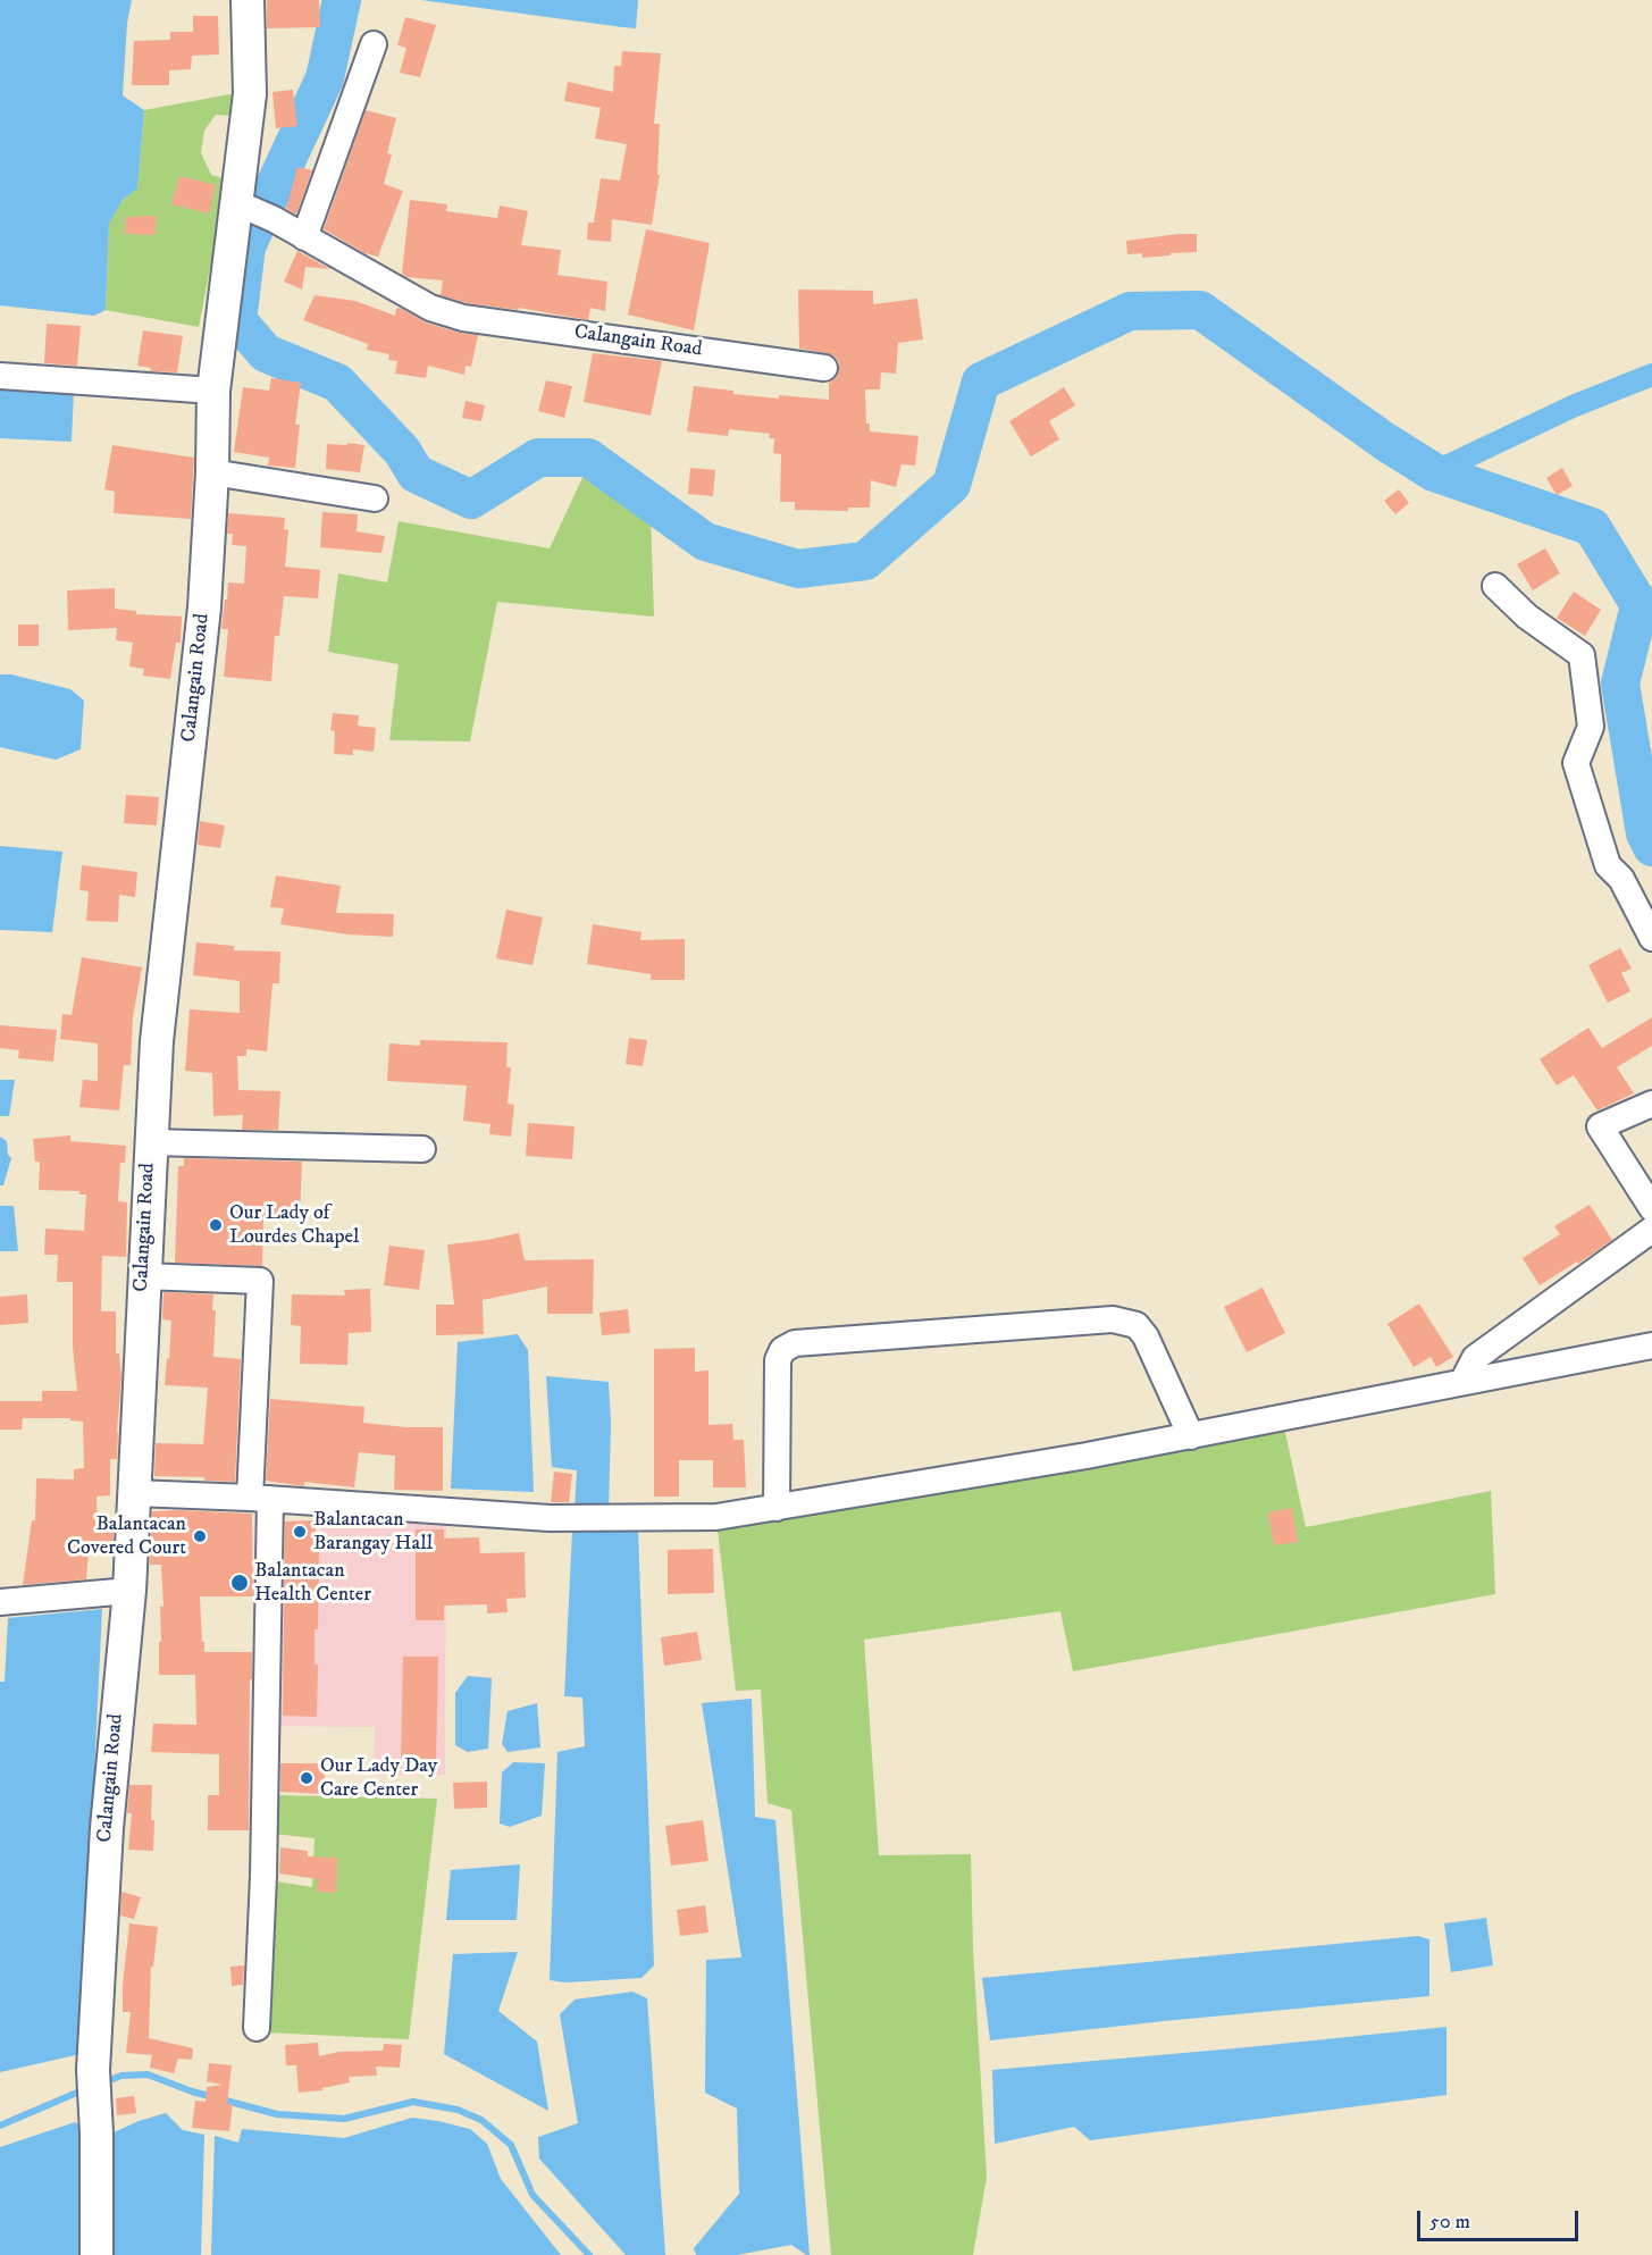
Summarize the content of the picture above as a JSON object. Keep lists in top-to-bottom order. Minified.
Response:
{"streets":{"street":["Calangain Road"]},"places":["Our Lady of Lourdes Chapel","Balantacan Barangay Hall","Balantacan Covered Court","Balantacan Health Center","Our Lady Day Care Center"],"scale_bar":"50 m"}
